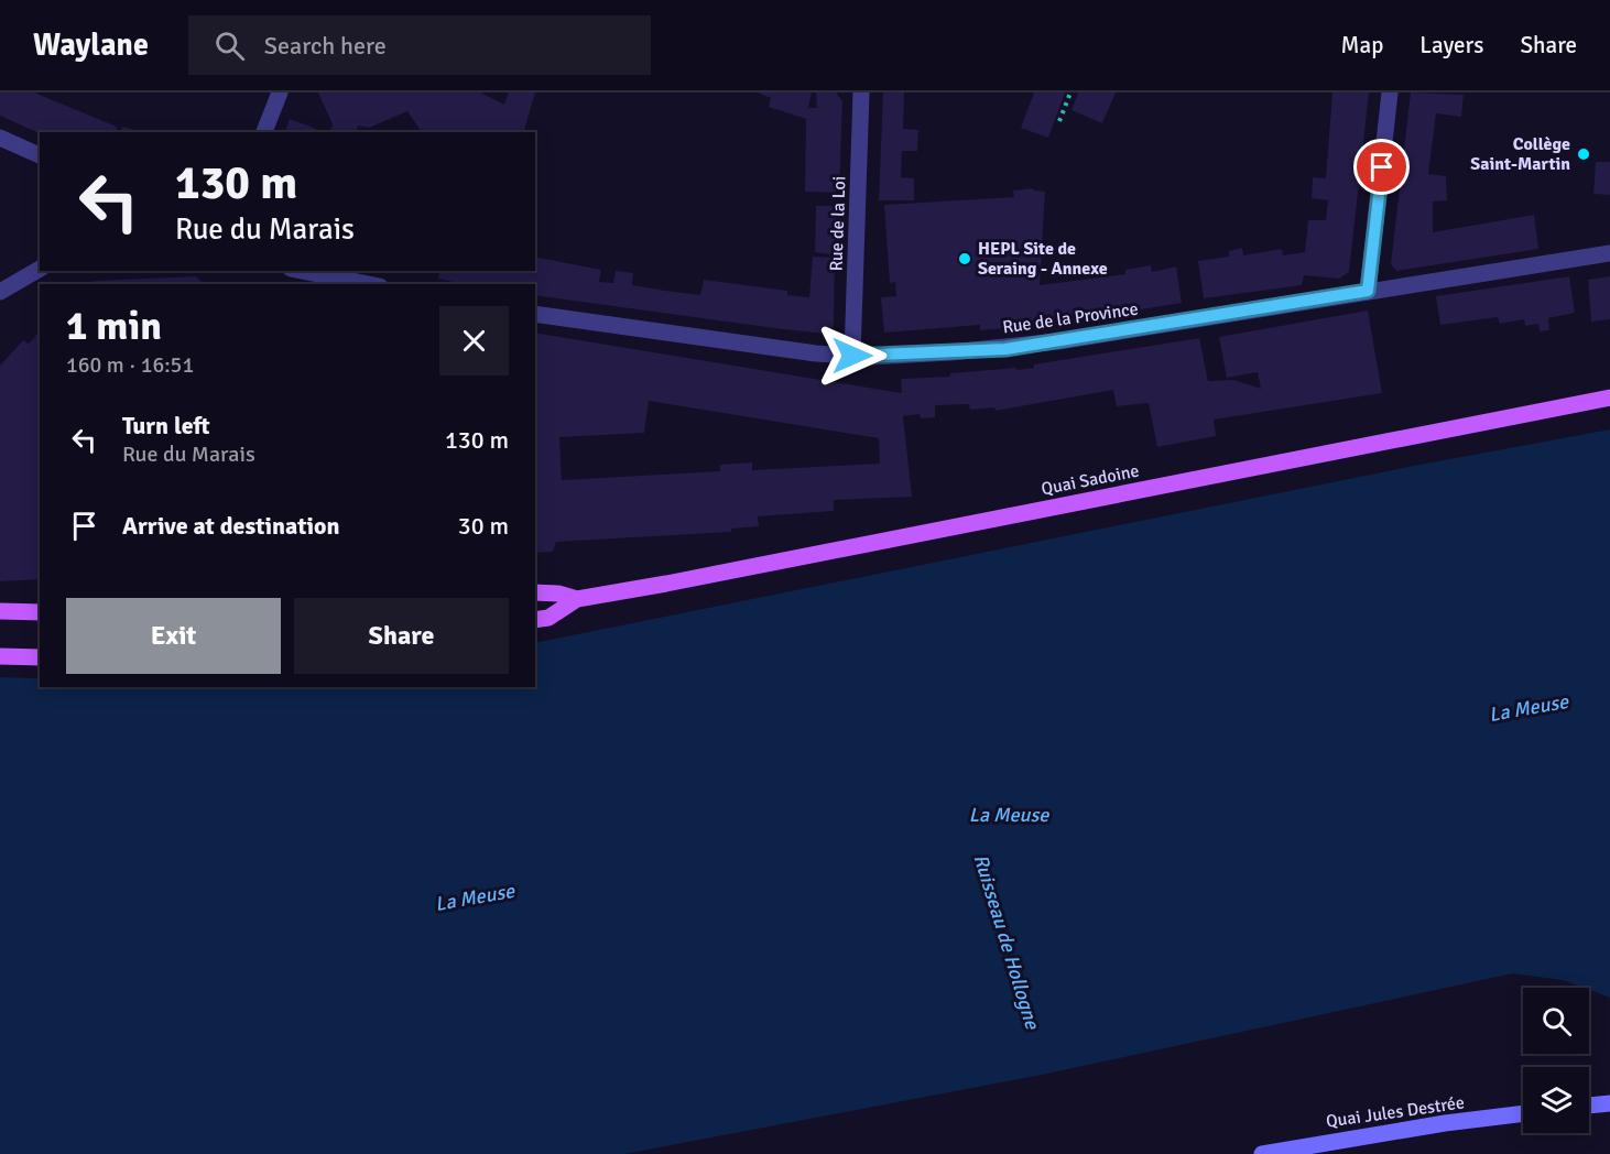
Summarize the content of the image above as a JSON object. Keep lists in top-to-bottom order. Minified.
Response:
{"streets":{"main road":["Quai Sadoine","Quai Jules Destrée"],"street":["Rue de la Loi","Rue de la Province"]},"crossings":[["Rue de la Loi","Rue de la Province"]],"water":["La Meuse","Ruisseau de Hollogne"],"places":["Collège Saint-Martin","HEPL Site de Seraing - Annexe"],"page":{"header":"Waylane","search":"Search here","nav":["Map","Layers","Share"],"turn":["130 m","Rue du Marais"],"heading":["1 min","160 m · 16:51"],"list":[{"name":"Turn left","note":"Rue du Marais","value":"130 m"},{"name":"Arrive at destination","value":"30 m"}],"buttons":["Exit","Share"]}}
